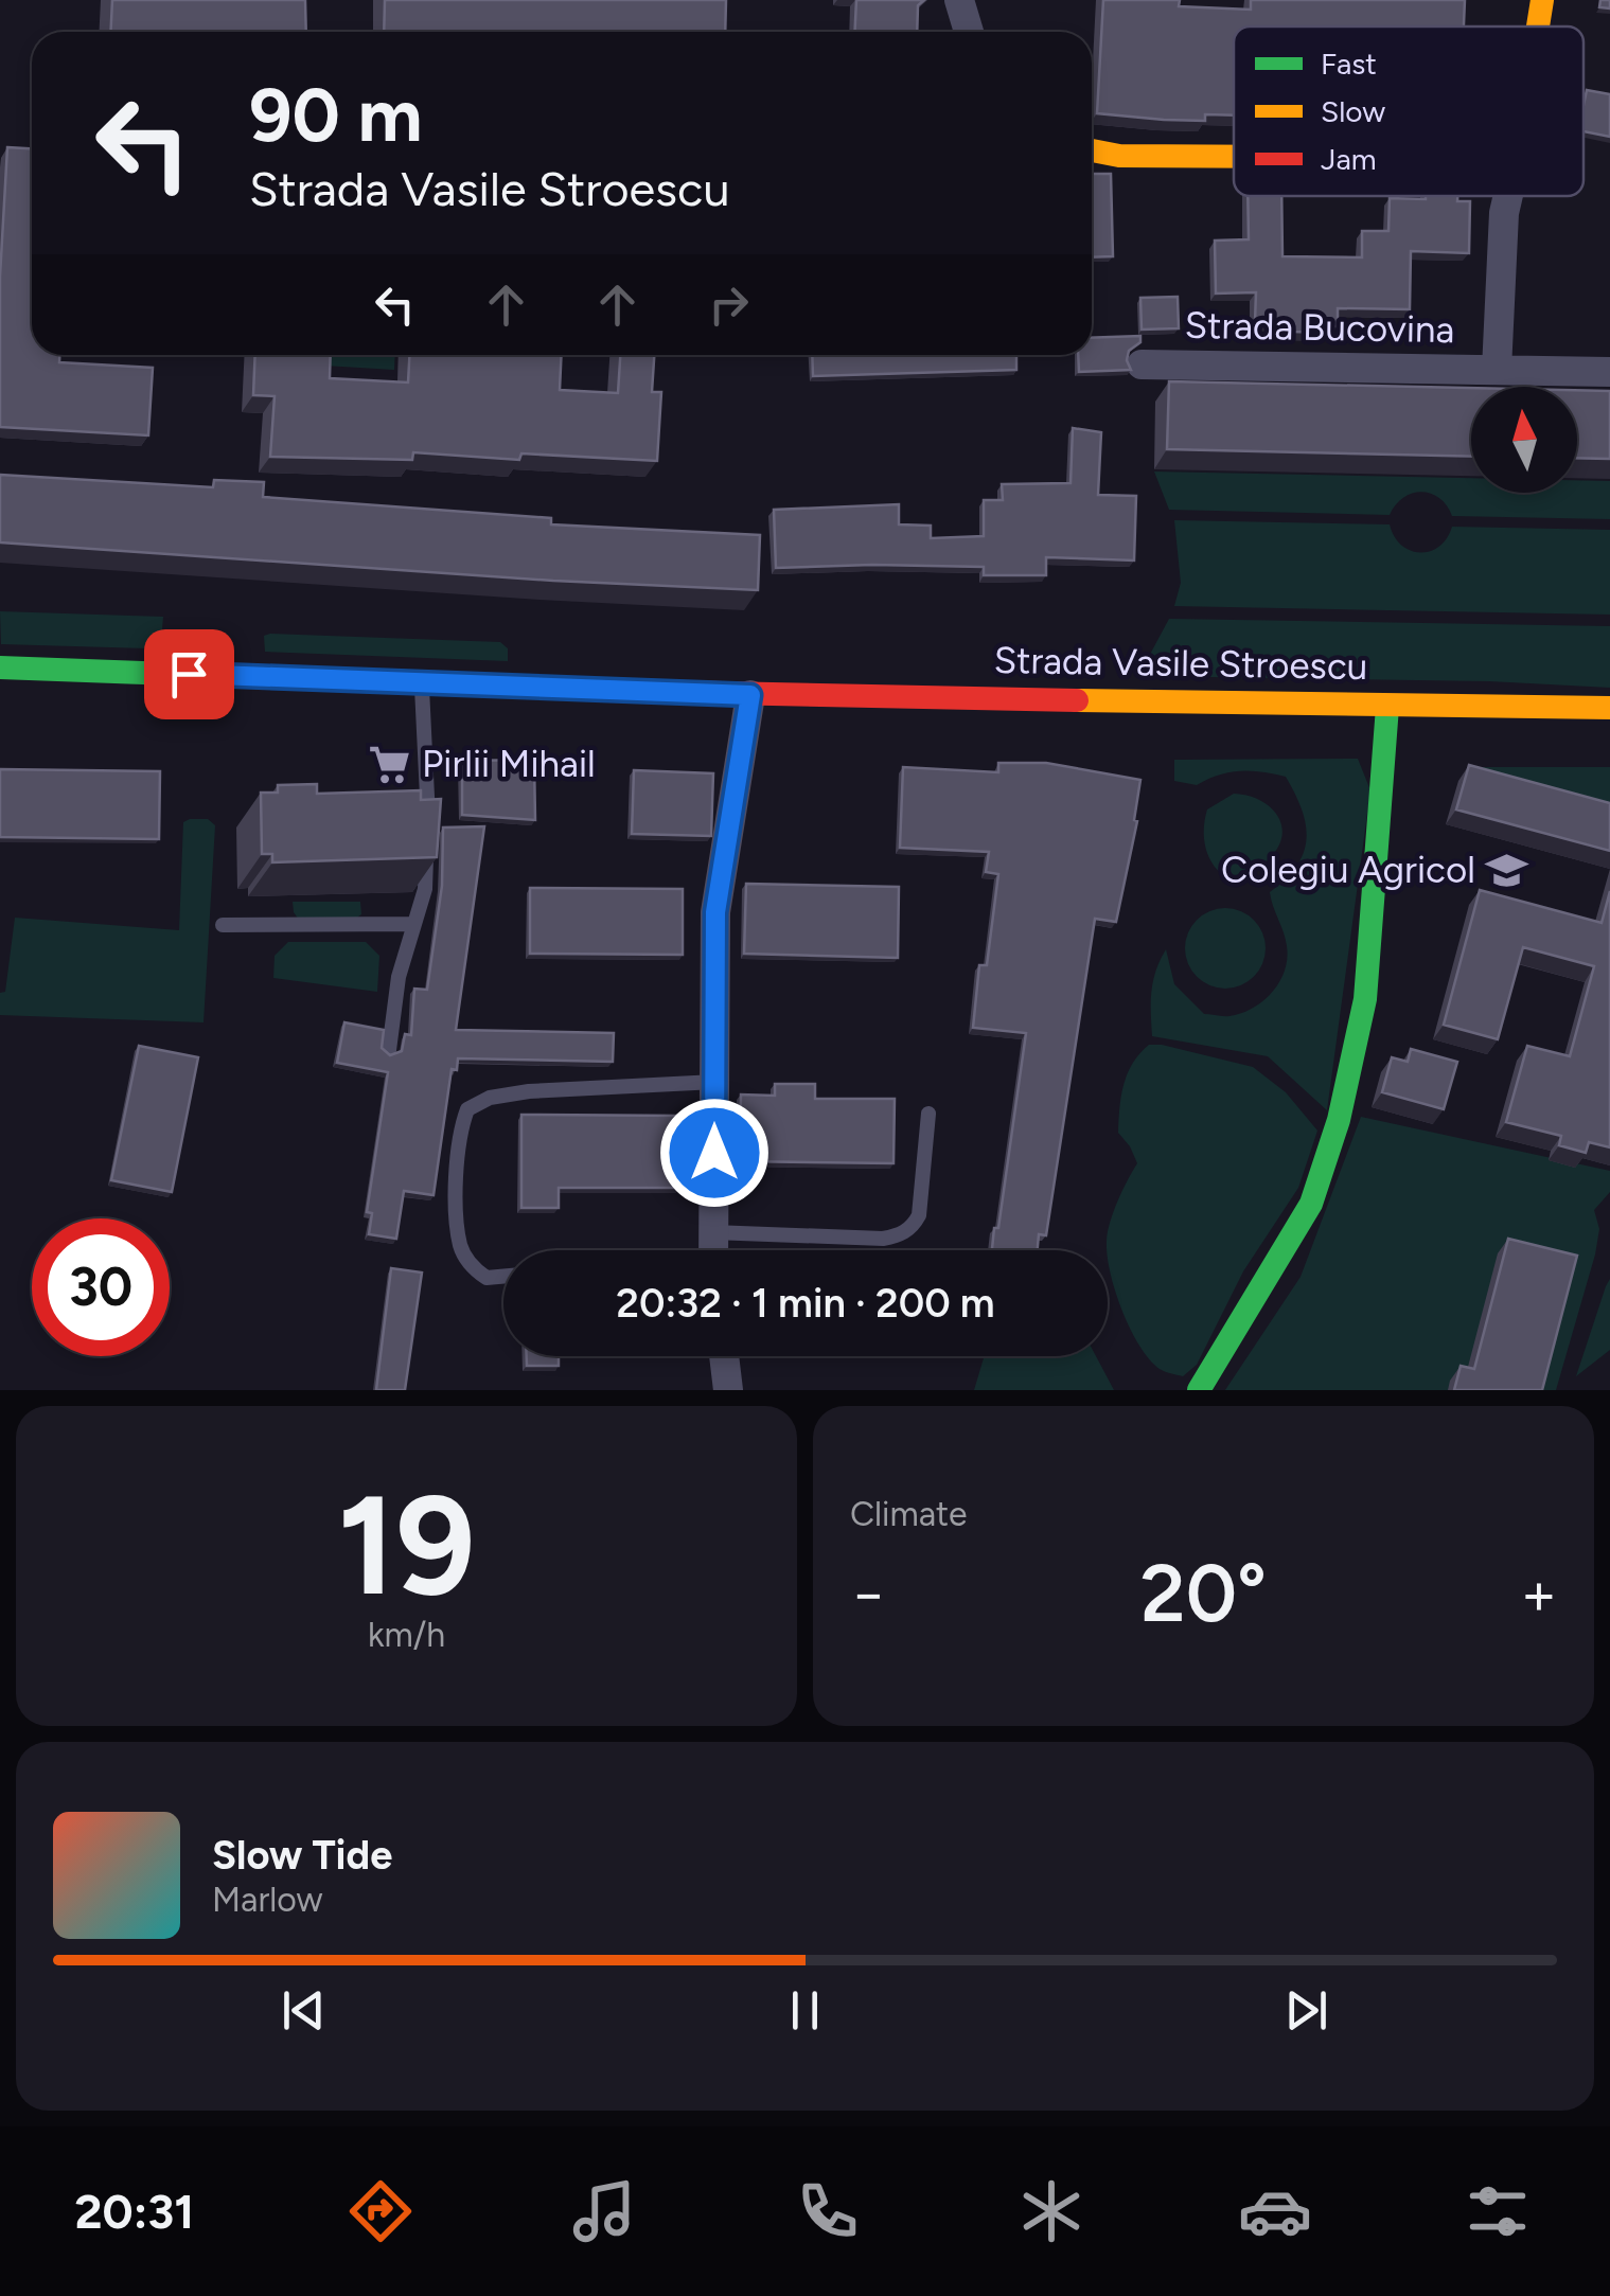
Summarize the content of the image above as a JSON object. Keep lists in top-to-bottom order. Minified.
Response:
{"streets":{"main road":["Strada Bucovina","Strada Vasile Stroescu"]},"places":{"supermarket":["Pirlii Mihail"],"school or university":["Colegiu Agricol"]},"legend":["Fast","Slow","Jam"],"north":"top","page":{"turn":["90 m","Strada Vasile Stroescu"],"limit":"30","trip":"20:32 · 1 min · 200 m","tile":[["19","km/h"],"Climate"],"heat":["−","20°","+"],"song":["Slow Tide","Marlow"],"tabs":"20:31"}}
